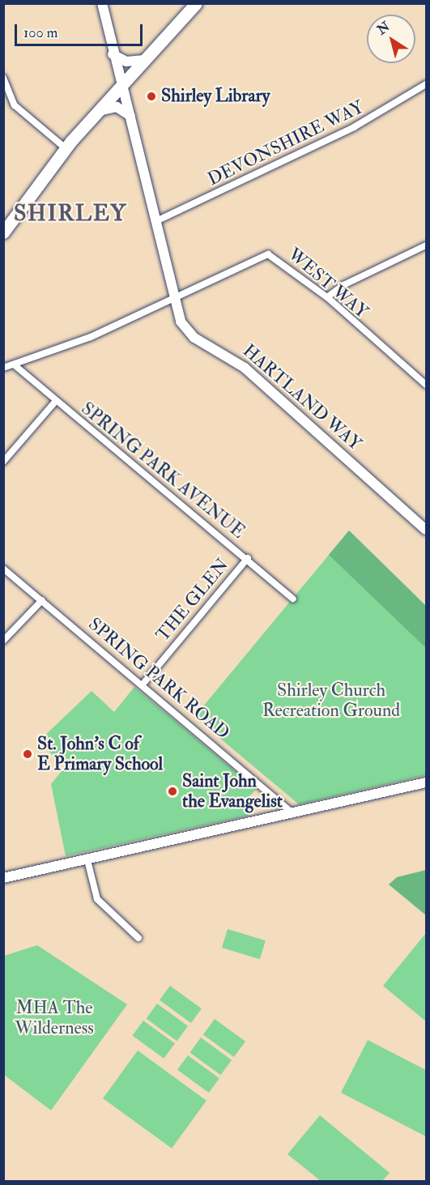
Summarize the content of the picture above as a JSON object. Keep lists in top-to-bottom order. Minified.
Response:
{"streets":{"street":["DEVONSHIRE WAY","WEST WAY","HARTLAND WAY","SPRING PARK AVENUE","THE GLEN","SPRING PARK ROAD"]},"crossings":[["DEVONSHIRE WAY","HARTLAND WAY"],["WEST WAY","HARTLAND WAY"],["SPRING PARK AVENUE","THE GLEN"],["THE GLEN","SPRING PARK ROAD"]],"districts":["SHIRLEY"],"parks":["Shirley Church Recreation Ground","MHA The Wilderness"],"places":["Shirley Library","St. John's C of E Primary School","Saint John the Evangelist"],"scale_bar":"100 m","north":"top left"}
